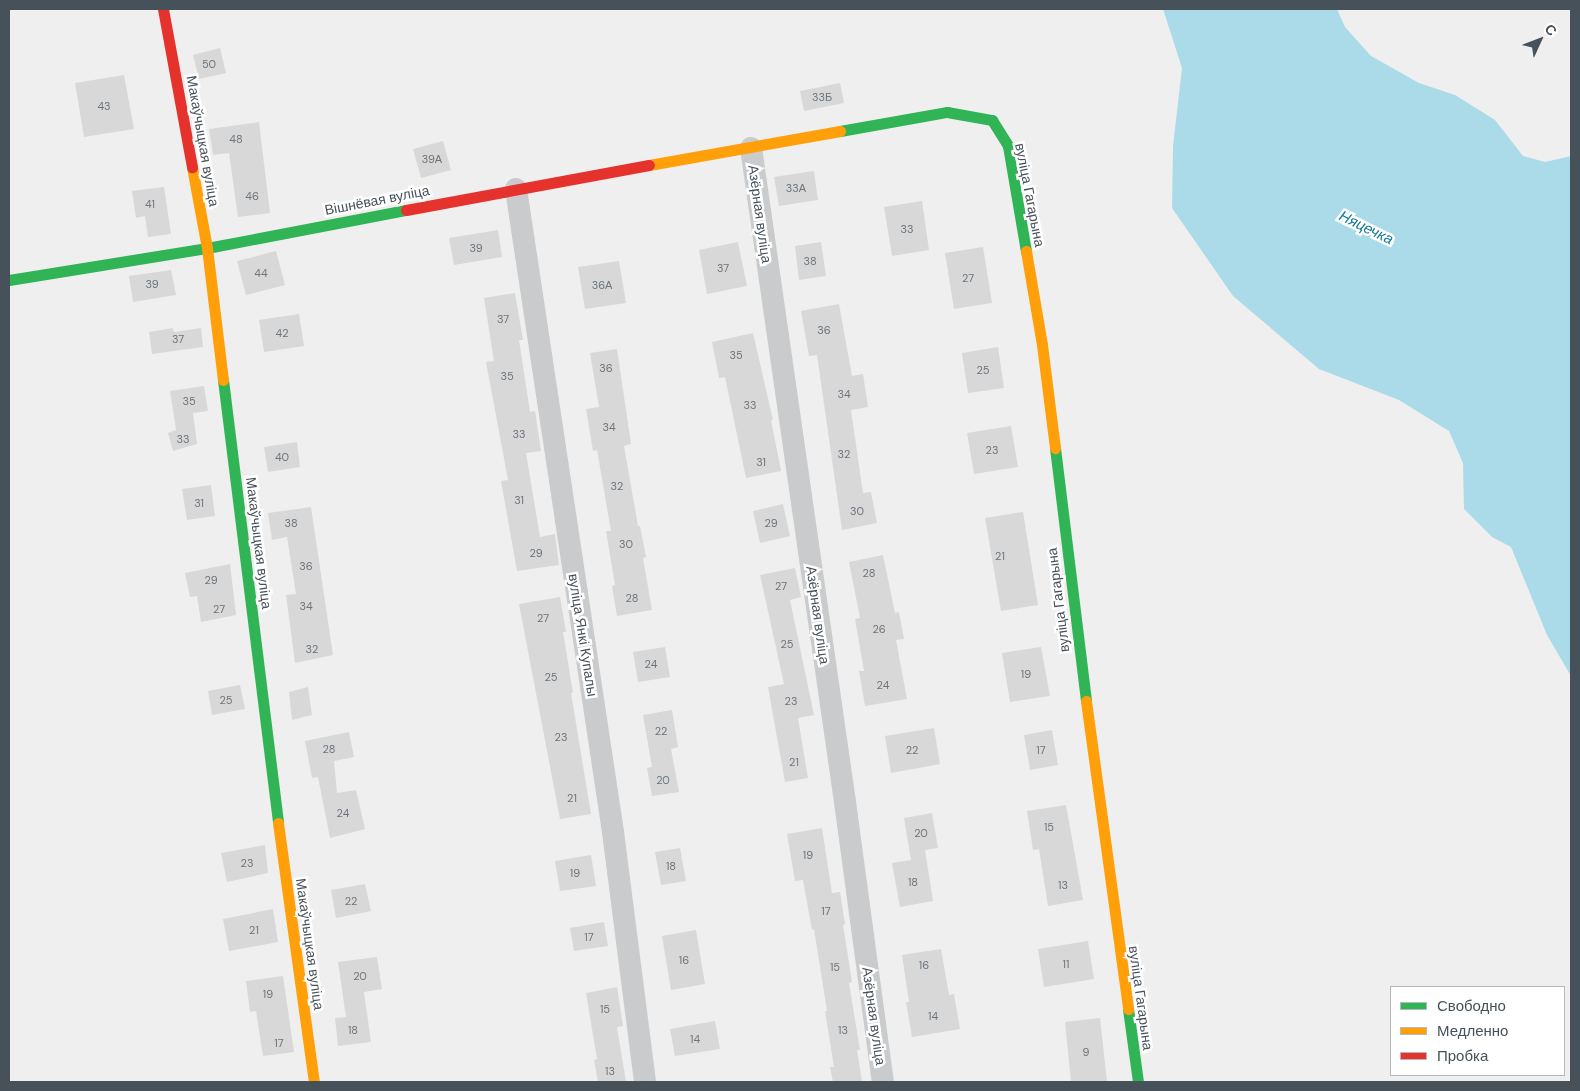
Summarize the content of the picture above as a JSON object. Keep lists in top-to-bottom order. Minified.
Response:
{"streets":{"street":["Макаўчыцкая вуліца","вуліца Гагарына","Вішнёвая вуліца","Азёрная вуліца","вуліца Янкі Купалы"]},"crossings":[["Макаўчыцкая вуліца","Вішнёвая вуліца"],["вуліца Гагарына","Вішнёвая вуліца"],["Вішнёвая вуліца","Азёрная вуліца"],["Вішнёвая вуліца","вуліца Янкі Купалы"]],"water":["Няцечка"],"house_numbers":["50","33Б","43","48","39А","33А","46","41","33","39","38","37","44","27","39","36А","37","36","42","37","35","36","25","35","34","35","33","34","33","33","23","32","40","31","32","31","31","30","38","29","30","29","21","36","28","29","27","28","34","27","27","26","25","32","24","19","25","24","25","23","22","23","28","22","17","21","20","21","24","15","20","19","23","18","19","18","13","22","17","21","17","16","11","16","15","20","19","15","14","18","13","14","17","9","13"],"legend":["Свободно","Медленно","Пробка"],"north":"top right"}
